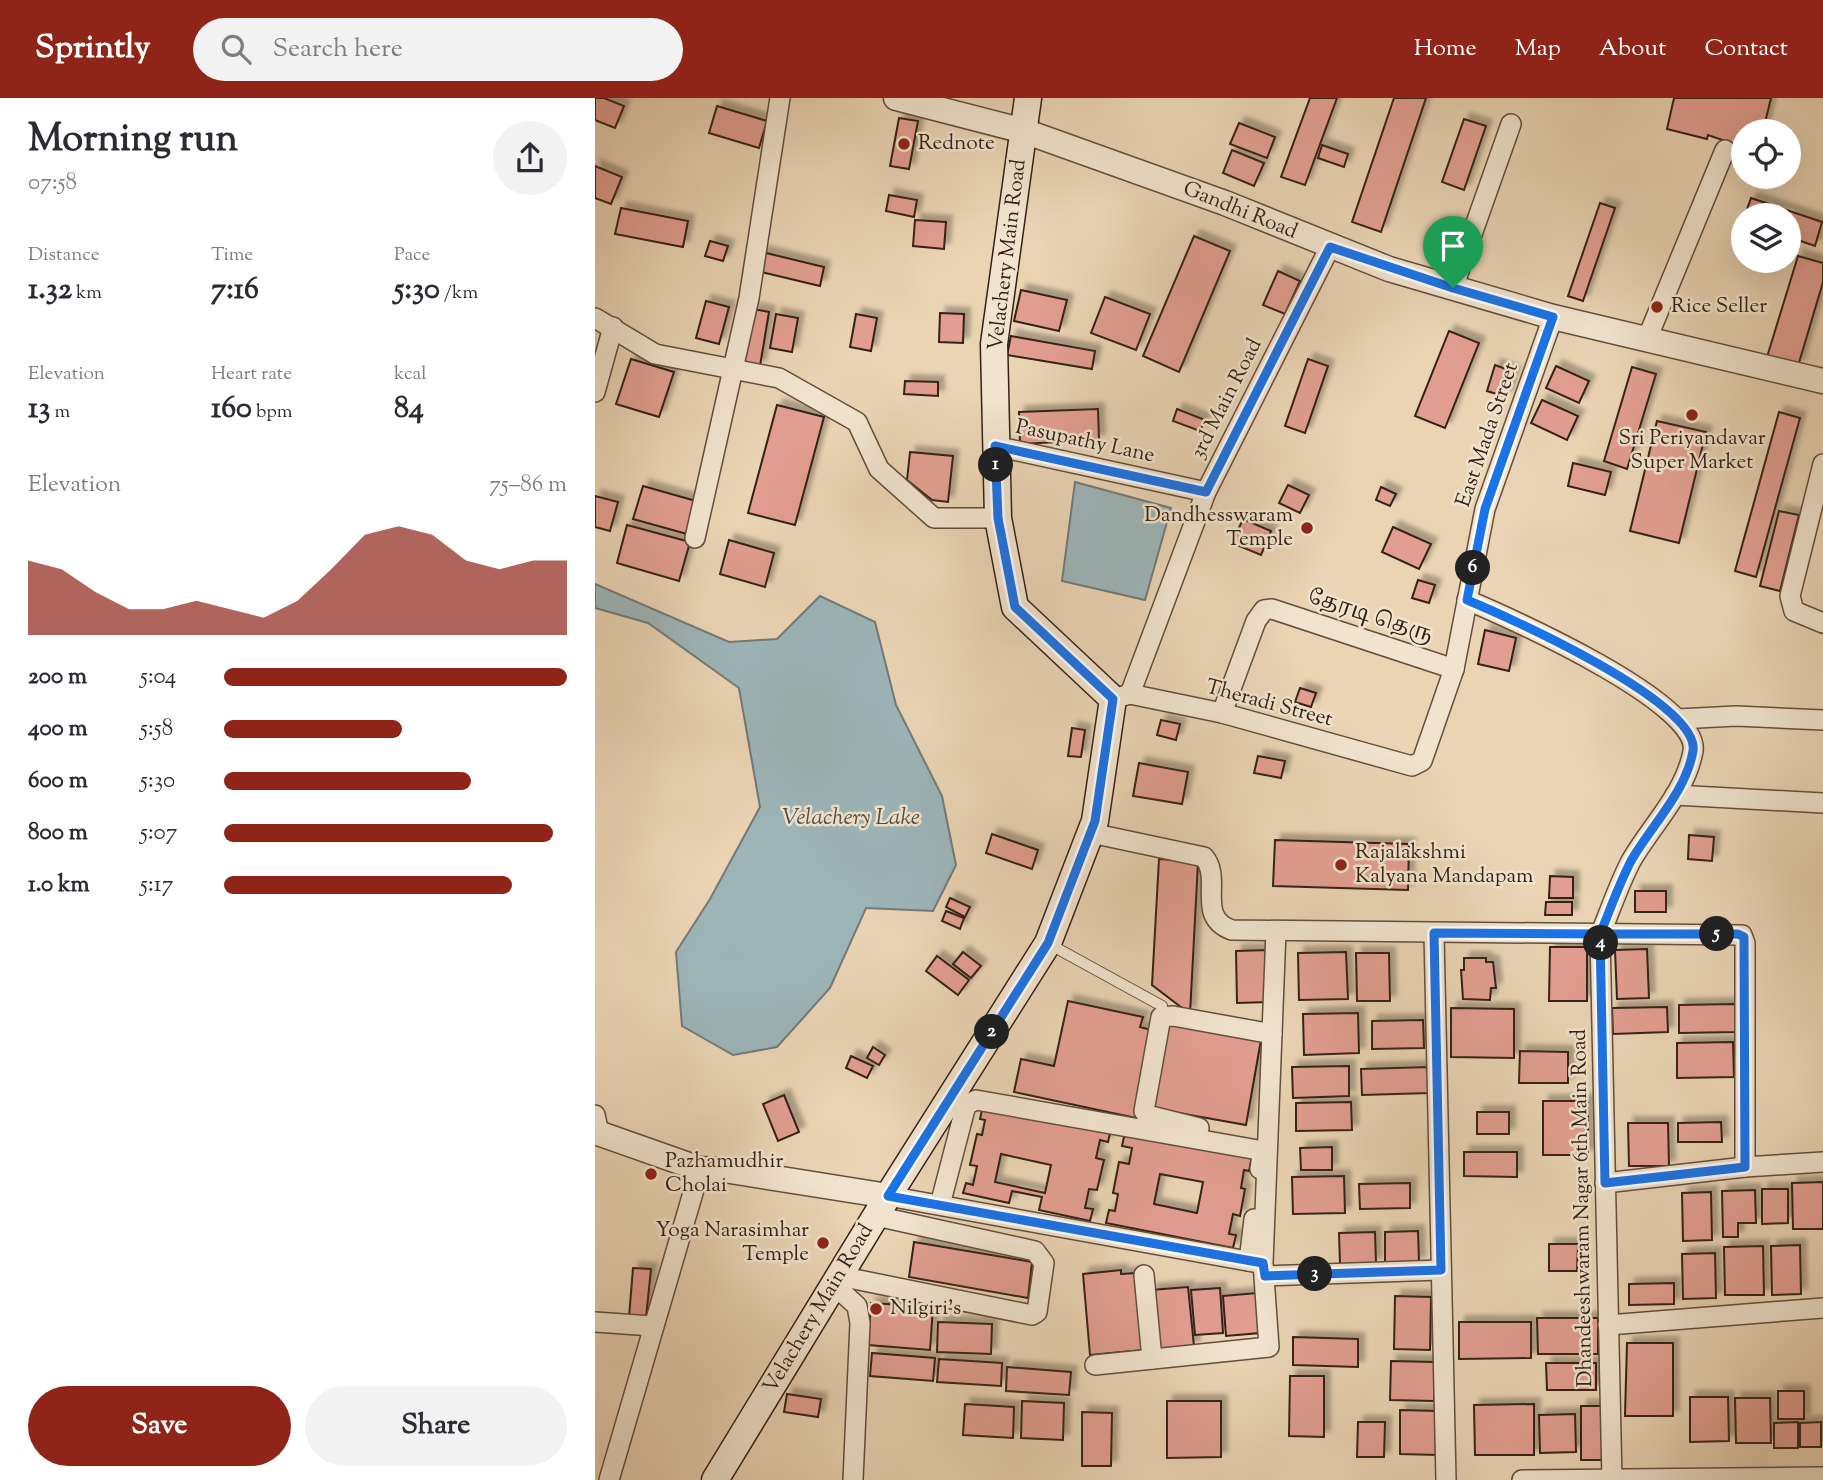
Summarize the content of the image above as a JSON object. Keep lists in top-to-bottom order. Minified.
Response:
{"streets":{"main road":["Velachery Main Road"],"street":["Gandhi Road","3rd Main Road","East Mada Street","Pasupathy Lane","தேரடி தெரு","Theradi Street","Dhandeeshwaram Nagar 6th Main Road"]},"crossings":[["Gandhi Road","Velachery Main Road"],["Gandhi Road","3rd Main Road"],["Gandhi Road","East Mada Street"],["Velachery Main Road","3rd Main Road"],["Velachery Main Road","Pasupathy Lane"],["Velachery Main Road","Theradi Street"],["3rd Main Road","Pasupathy Lane"],["3rd Main Road","Theradi Street"],["East Mada Street","தேரடி தெரு"],["East Mada Street","Theradi Street"],["தேரடி தெரு","Theradi Street"]],"water":["Velachery Lake"],"places":["Rednote","Rice Seller","Sri Periyandavar Super Market","Dandhesswaram Temple","Rajalakshmi Kalyana Mandapam","Pazhamudhir Cholai","Yoga Narasimhar Temple","Nilgiri's"],"page":{"header":"Sprintly","search":"Search here","nav":["Home","Map","About","Contact"],"heading":["Morning run","07:58"],"stats":[["Distance","1.32 km"],["Time","7:16"],["Pace","5:30 /km"],["Elevation","13 m"],["Heart rate","160 bpm"],["kcal","84"]],"pins":["1","6","5","4","2","3"],"chart":["Elevation","75–86 m"],"list":[{"name":"200 m","note":"5:04"},{"name":"400 m","note":"5:58"},{"name":"600 m","note":"5:30"},{"name":"800 m","note":"5:07"},{"name":"1.0 km","note":"5:17"}],"buttons":["Save","Share"]}}
